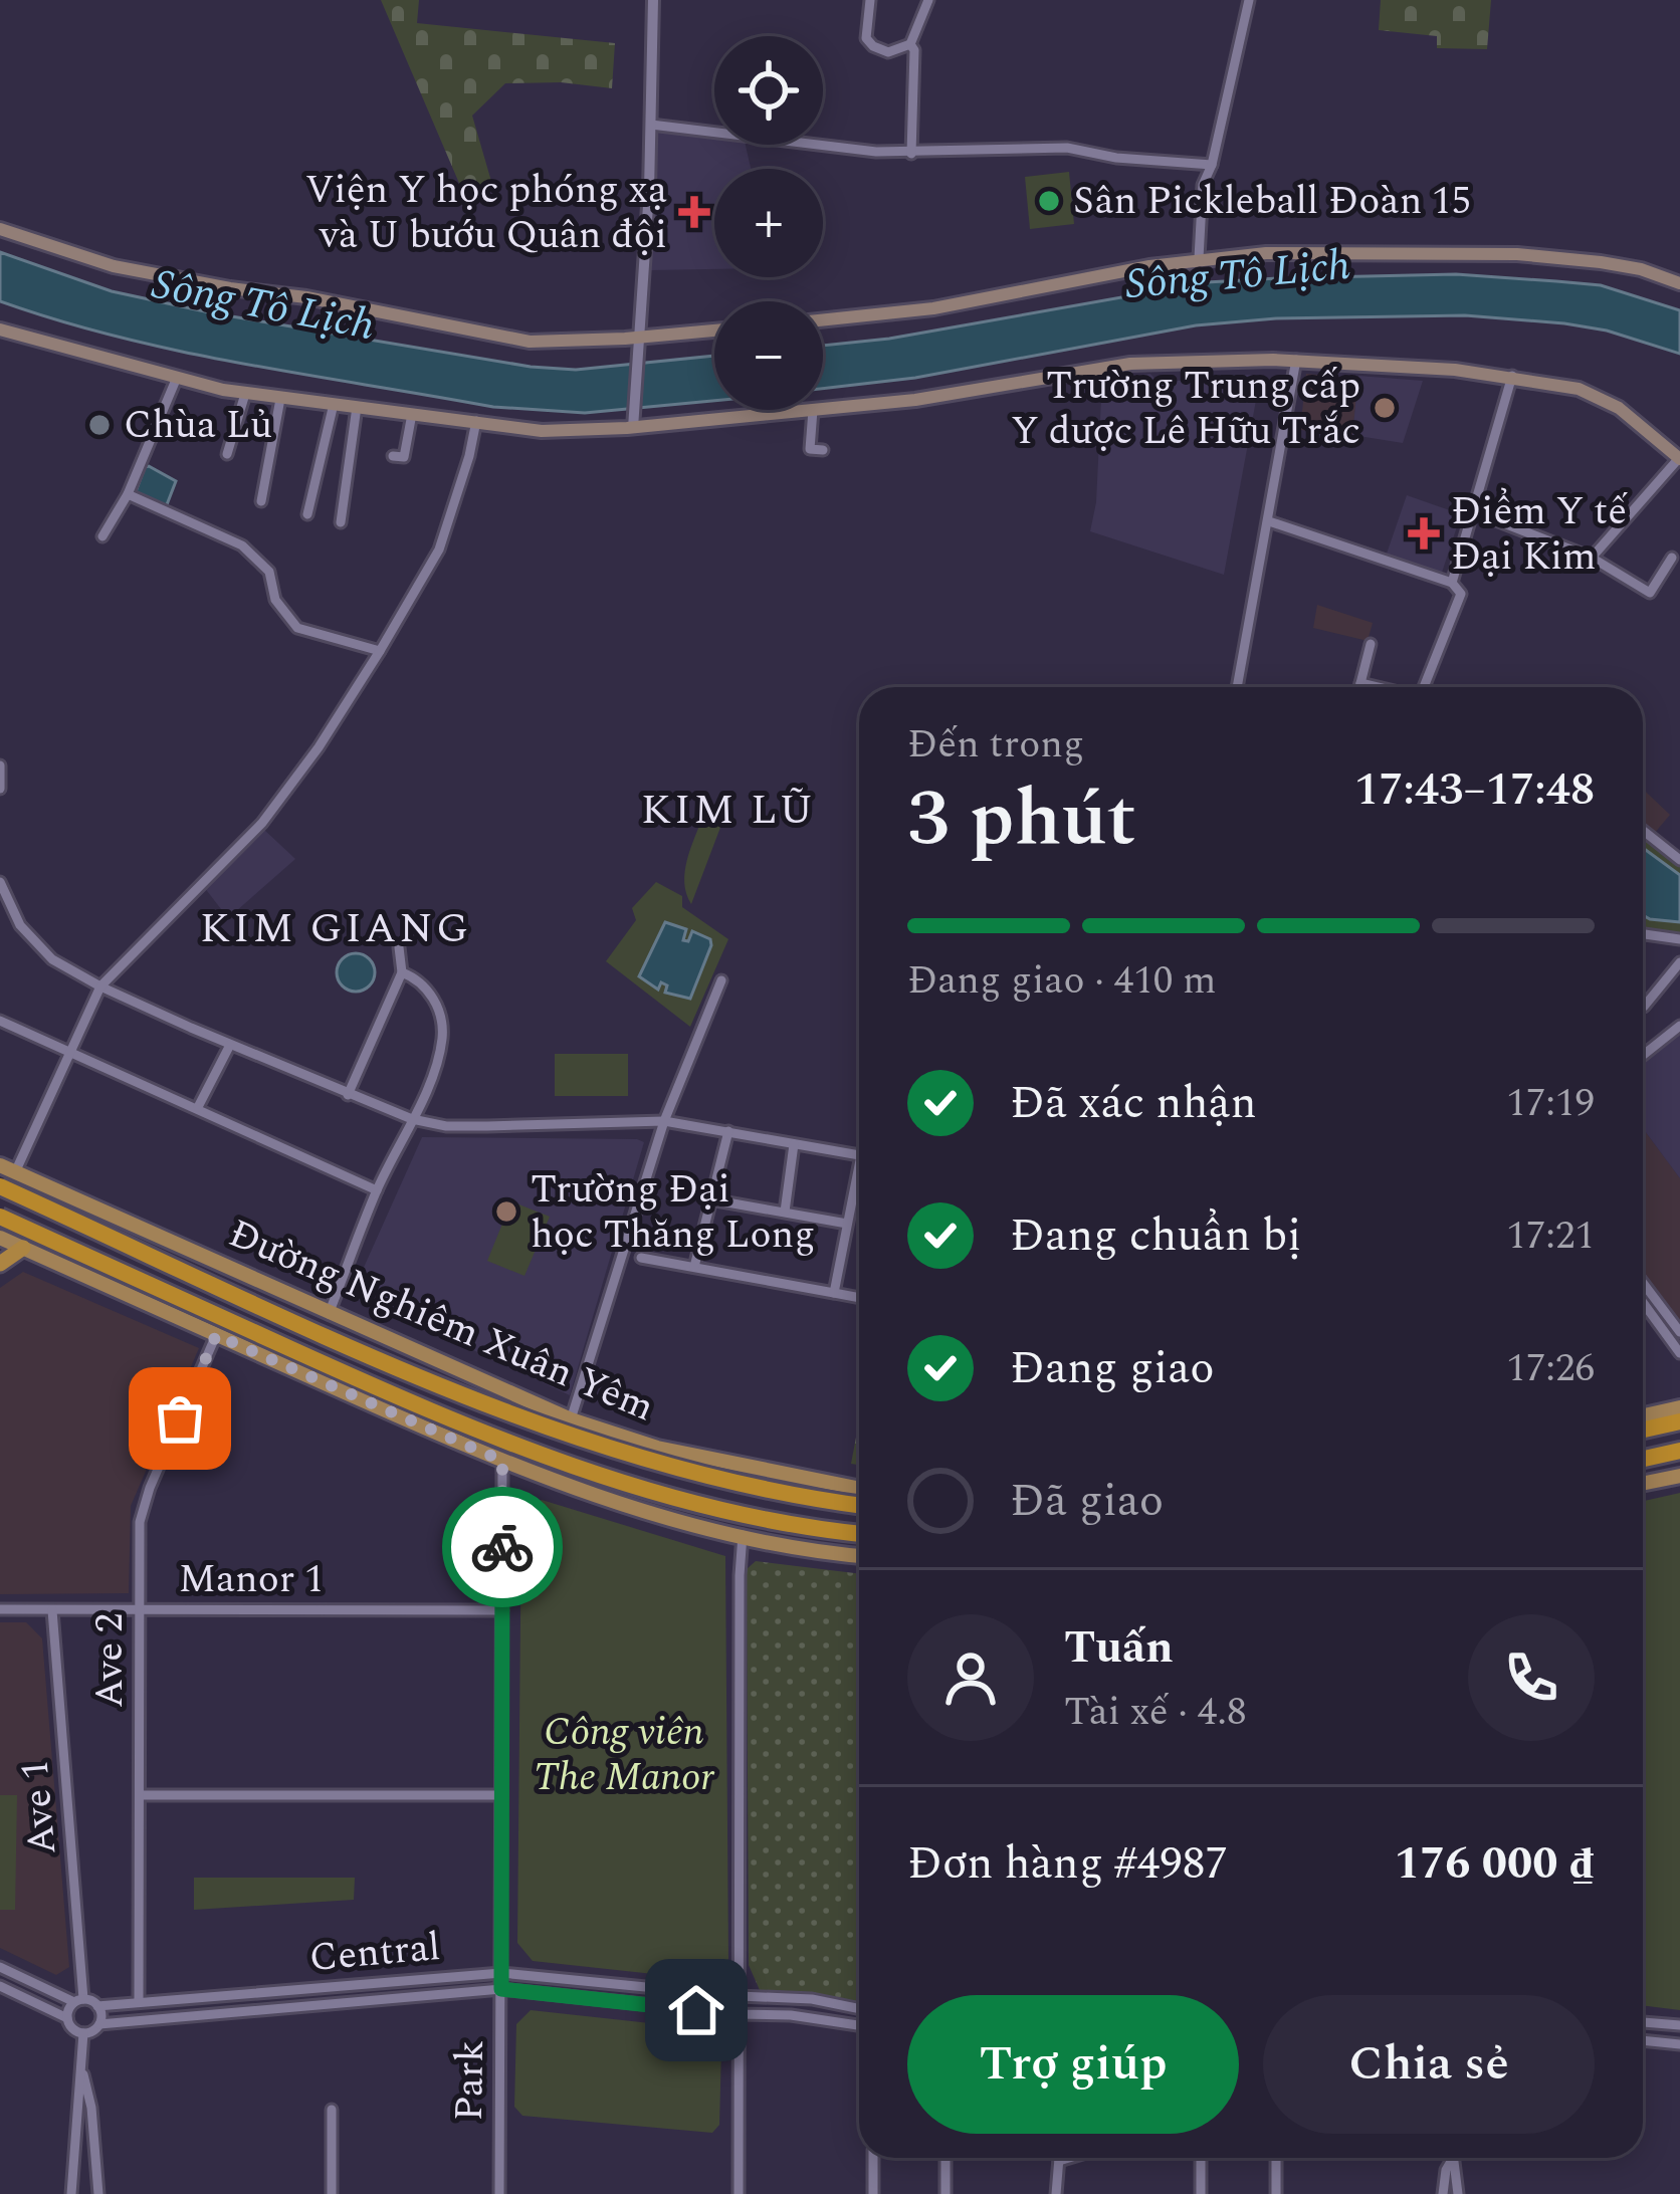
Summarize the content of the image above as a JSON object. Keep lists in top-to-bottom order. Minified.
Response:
{"streets":{"main road":["Đường Nghiêm Xuân Yêm"],"street":["Manor 1","Ave 2","Ave 1","Central","Park"]},"crossings":[["Manor 1","Ave 2"],["Manor 1","Ave 1"],["Manor 1","Park"],["Ave 2","Central"],["Ave 1","Central"],["Central","Park"]],"districts":["KIM LŨ","KIM GIANG"],"water":["Sông Tô Lịch"],"parks":["Công viên The Manor"],"places":{"other":["Sân Pickleball Đoàn 15","Trường Trung cấp Y dược Lê Hữu Trắc","Chùa Lủ","Trường Đại học Thăng Long"],"health":["Viện Y học phóng xạ và U bướu Quân đội","Điểm Y tế Đại Kim"]},"page":{"map_buttons":["+","−"],"heading":["3 phút","Đến trong","17:43–17:48"],"panel":["Tuấn","Tài xế · 4.8","Đơn hàng #4987","176 000 ₫"],"bar":"Đang giao · 410 m","list":[["Đã xác nhận","17:19"],["Đang chuẩn bị","17:21"],["Đang giao","17:26"],"Đã giao"],"buttons":["Trợ giúp","Chia sẻ"]}}
